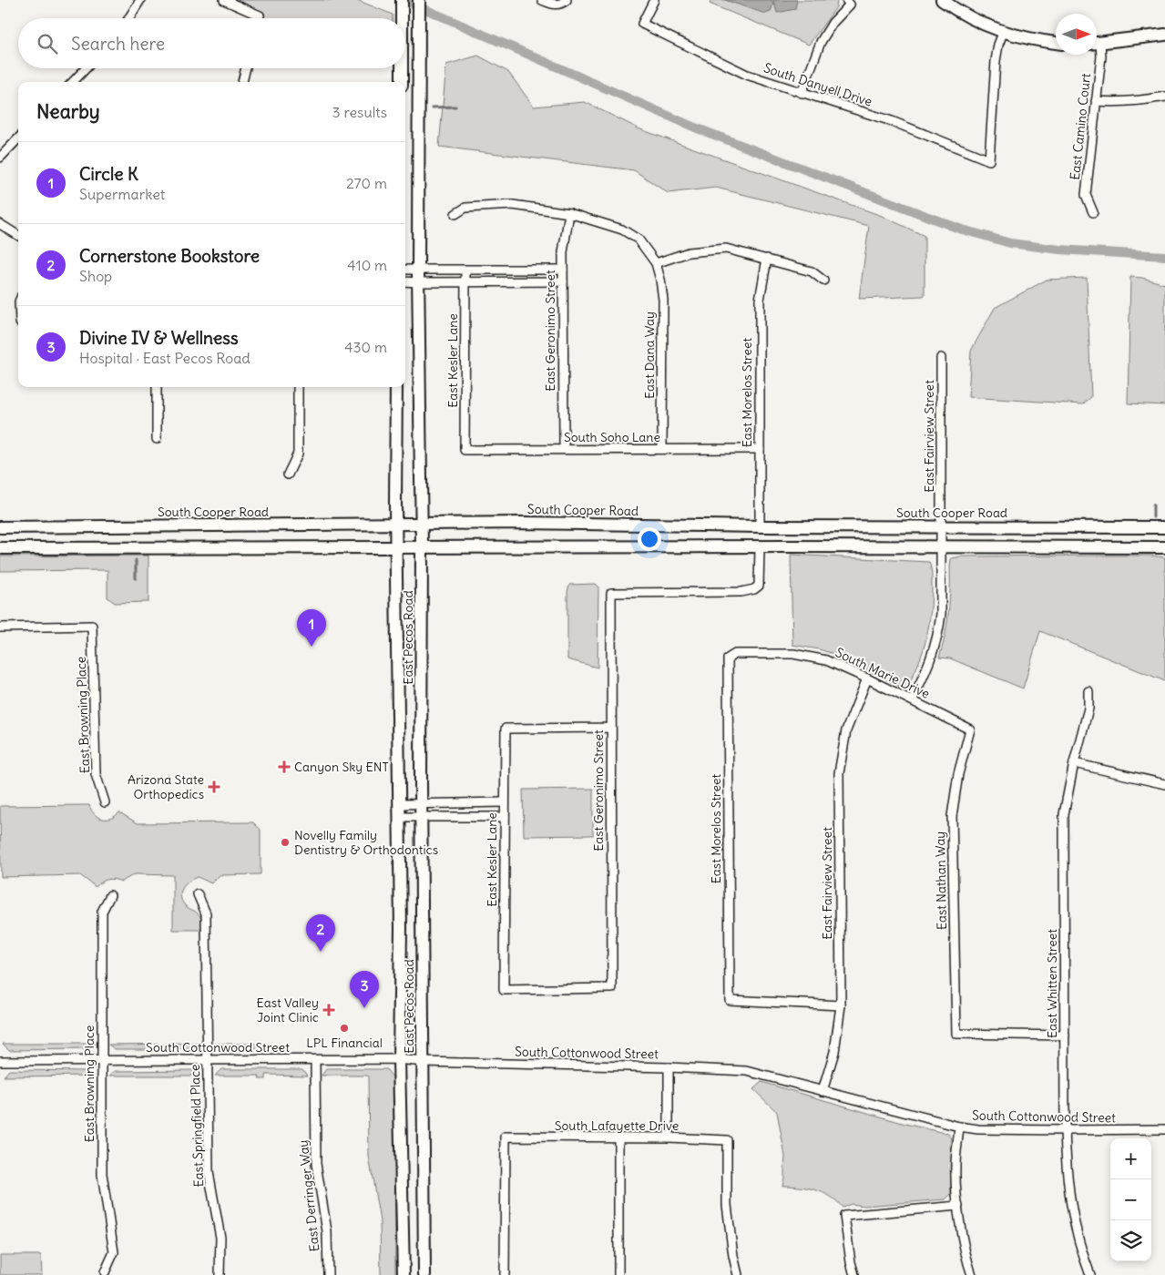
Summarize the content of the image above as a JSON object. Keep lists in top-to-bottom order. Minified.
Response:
{"streets":{"main road":["South Cooper Road","East Pecos Road"],"street":["South Danyell Drive","East Camino Court","East Geronimo Street","East Dana Way","East Kesler Lane","East Morelos Street","East Fairview Street","South Soho Lane","South Marie Drive","East Browning Place","East Nathan Way","East Whitten Street","South Cottonwood Street","East Springfield Place","South Lafayette Drive","East Derringer Way"]},"crossings":[["East Geronimo Street","East Kesler Lane"],["East Geronimo Street","South Soho Lane"],["East Dana Way","South Soho Lane"],["East Kesler Lane","South Soho Lane"],["East Morelos Street","East Fairview Street"],["East Morelos Street","South Soho Lane"],["East Morelos Street","South Cooper Road"],["East Morelos Street","South Marie Drive"],["East Fairview Street","South Cooper Road"],["East Fairview Street","South Marie Drive"],["East Fairview Street","South Cottonwood Street"],["South Cooper Road","East Pecos Road"],["East Pecos Road","South Cottonwood Street"],["South Marie Drive","East Nathan Way"],["East Browning Place","South Cottonwood Street"],["East Nathan Way","East Whitten Street"],["East Whitten Street","South Cottonwood Street"],["South Cottonwood Street","East Springfield Place"],["South Cottonwood Street","East Derringer Way"]],"places":{"health":["Canyon Sky ENT","Arizona State Orthopedics","East Valley Joint Clinic"],"other":["Novelly Family Dentistry & Orthodontics","LPL Financial"]},"north":"right","page":{"search":"Search here","heading":["Nearby","3 results"],"list":[{"mark":"1","name":"Circle K","note":"Supermarket","value":"270 m"},{"mark":"2","name":"Cornerstone Bookstore","note":"Shop","value":"410 m"},{"mark":"3","name":"Divine IV & Wellness","note":"Hospital · East Pecos Road","value":"430 m"}],"pins":["1","2","3"],"map_buttons":["+","−"]}}
